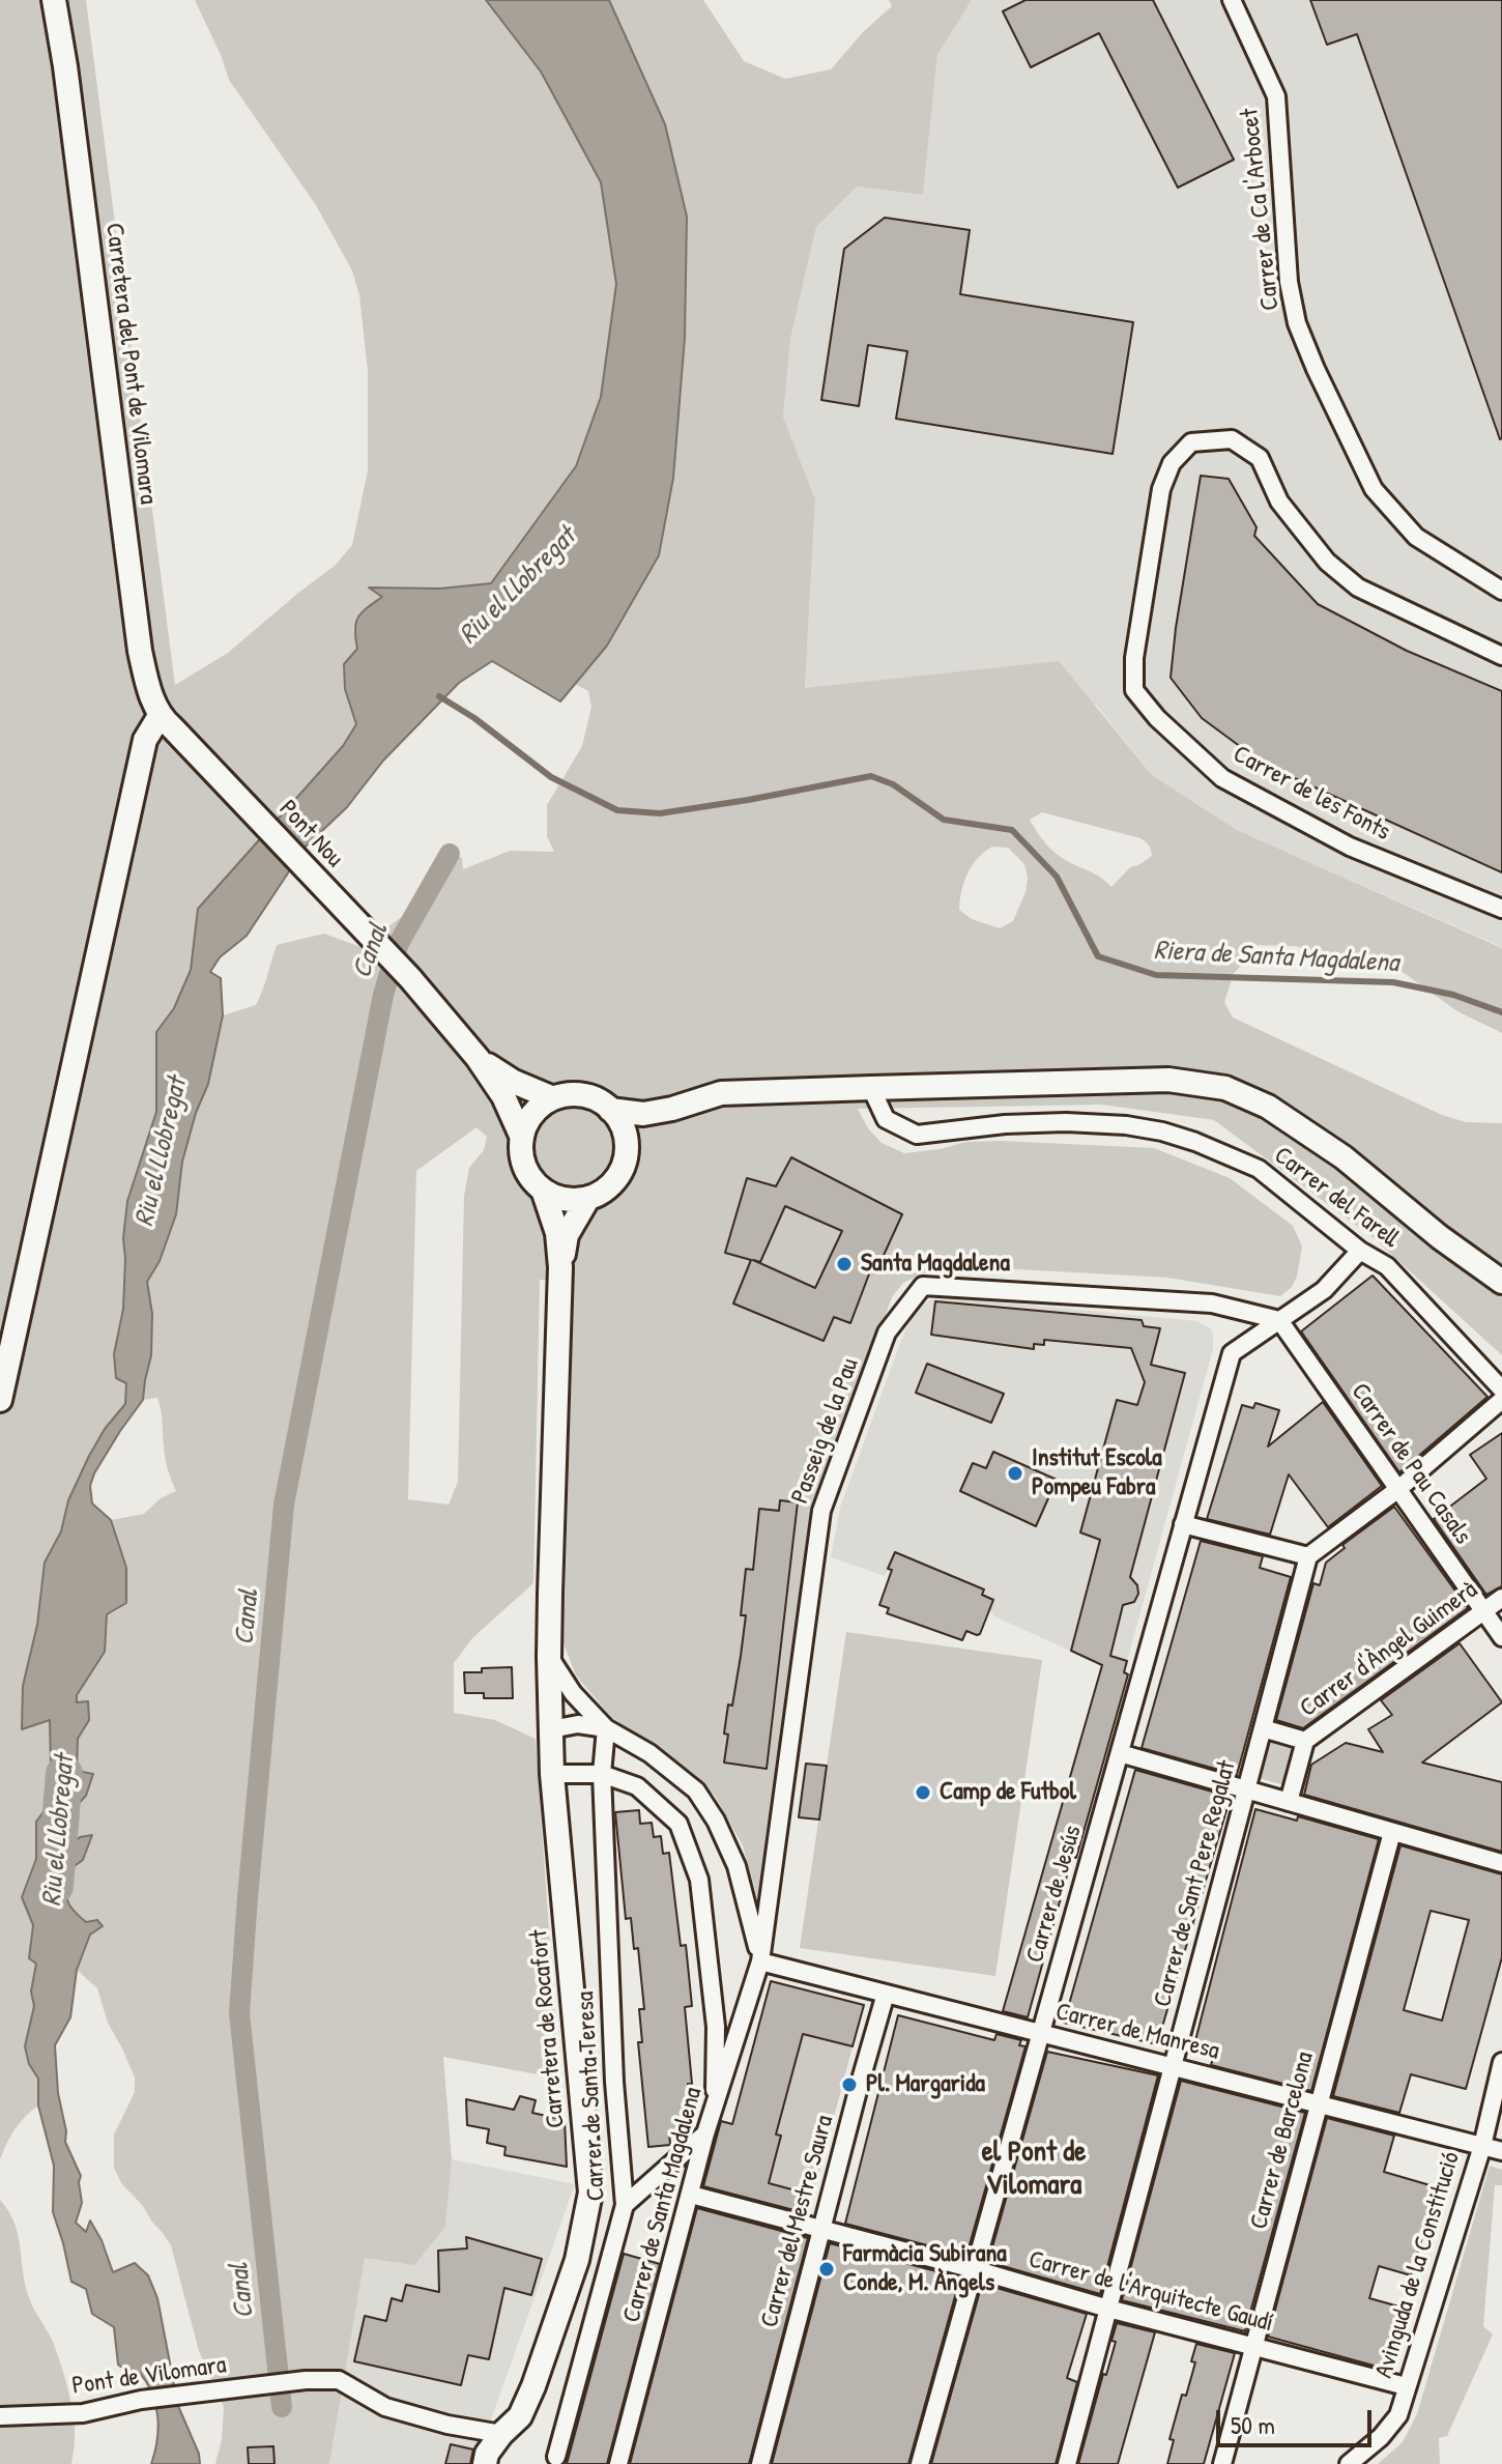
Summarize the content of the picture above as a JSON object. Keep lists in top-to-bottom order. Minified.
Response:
{"streets":{"street":["Carrer de Ca l'Arbocet","Carretera del Pont de Vilomara","Carrer de les Fonts","Pont Nou","Carrer del Farell","Passeig de la Pau","Carrer de Pau Casals","Carrer d'Àngel Guimerà","Carrer de Sant Pere Regalat","Carrer de Jesús","Carretera de Rocafort","Carrer de Manresa","Carrer de Santa Teresa","Carrer de Barcelona","Carrer de Santa Magdalena","Carrer del Mestre Saura","Avinguda de la Constitució","Carrer de l'Arquitecte Gaudí","Pont de Vilomara"]},"crossings":[["Carretera del Pont de Vilomara","Pont Nou"],["Carrer del Farell","Carrer de Jesús"],["Passeig de la Pau","Carrer de Pau Casals"],["Passeig de la Pau","Carrer de Jesús"],["Passeig de la Pau","Carrer de Manresa"],["Passeig de la Pau","Carrer de Santa Magdalena"],["Carrer de Pau Casals","Carrer d'Àngel Guimerà"],["Carrer de Pau Casals","Carrer de Jesús"],["Carrer de Sant Pere Regalat","Carrer de Manresa"],["Carrer de Sant Pere Regalat","Carrer de l'Arquitecte Gaudí"],["Carrer de Jesús","Carrer de Manresa"],["Carrer de Jesús","Carrer de l'Arquitecte Gaudí"],["Carretera de Rocafort","Pont de Vilomara"],["Carrer de Manresa","Carrer de Barcelona"],["Carrer de Manresa","Carrer de Santa Magdalena"],["Carrer de Manresa","Carrer del Mestre Saura"],["Carrer de Manresa","Avinguda de la Constitució"],["Carrer de Barcelona","Carrer de l'Arquitecte Gaudí"],["Carrer de Santa Magdalena","Carrer de l'Arquitecte Gaudí"],["Carrer del Mestre Saura","Carrer de l'Arquitecte Gaudí"],["Avinguda de la Constitució","Carrer de l'Arquitecte Gaudí"]],"districts":["el Pont de Vilomara"],"water":["Riu el Llobregat","Canal","Riera de Santa Magdalena"],"places":["Santa Magdalena","Institut Escola Pompeu Fabra","Camp de Futbol","Pl. Margarida","Farmàcia Subirana Conde, M. Àngels"],"scale_bar":"50 m"}
